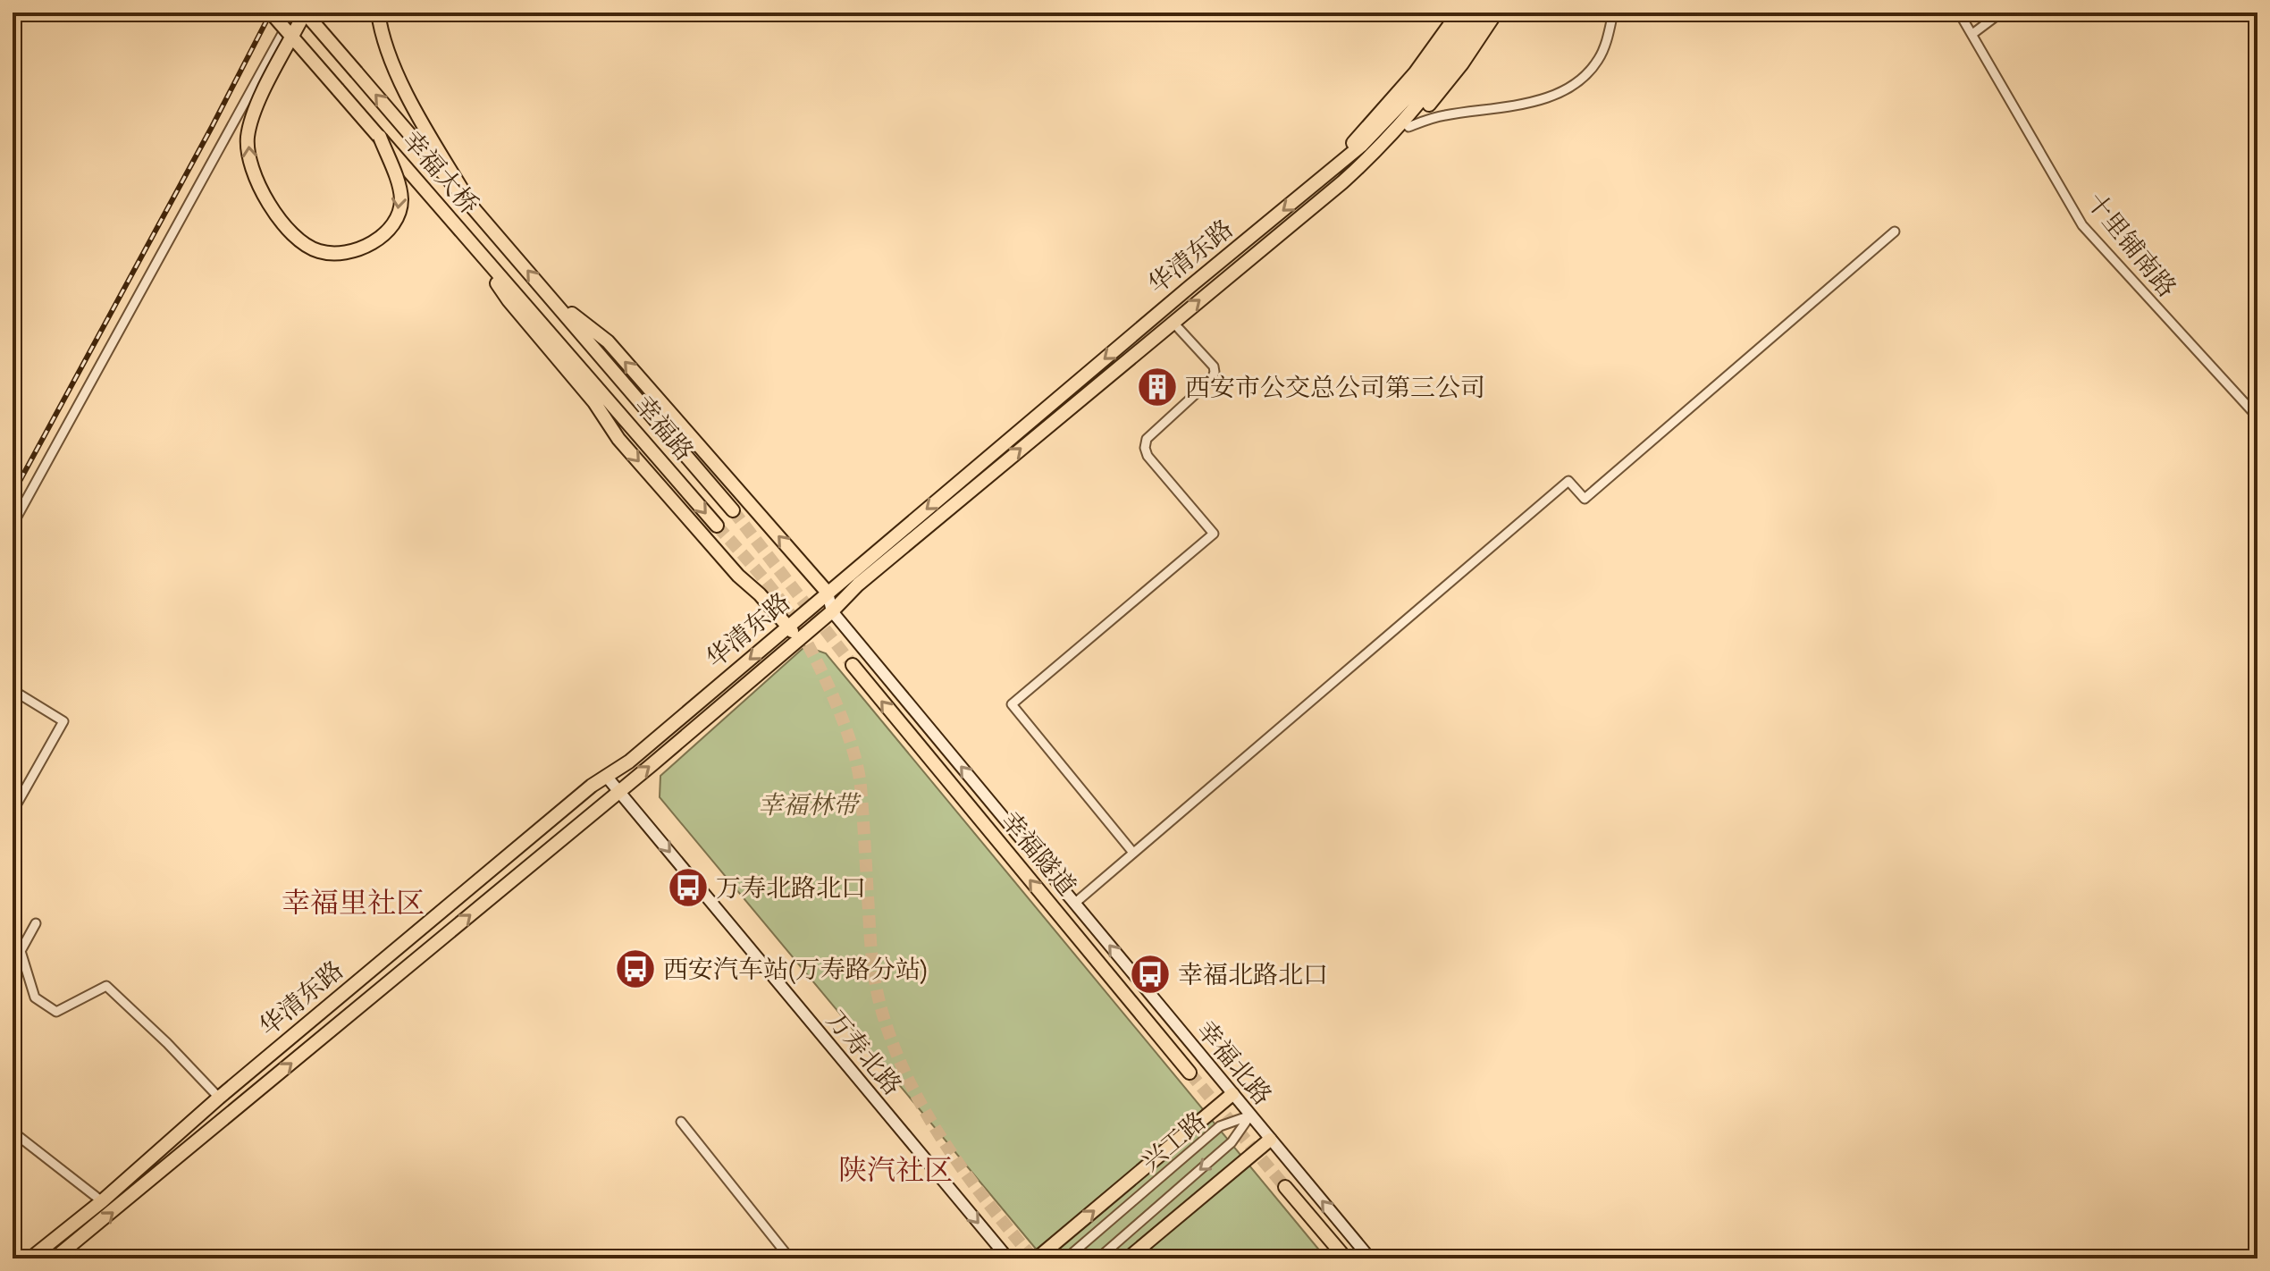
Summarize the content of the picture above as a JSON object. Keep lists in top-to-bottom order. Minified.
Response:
{"streets":{"main road":["幸福大桥","华清东路","幸福路","幸福隧道","万寿北路","幸福北路"],"street":["十里铺南路","兴工路"]},"crossings":[["幸福大桥","幸福路"],["华清东路","万寿北路"],["华清东路","幸福北路"],["幸福北路","兴工路"]],"one_way":["幸福隧道","万寿北路","幸福北路"],"districts":["幸福里社区","陕汽社区"],"parks":["幸福林带"],"places":{"building":["西安市公交总公司第三公司"],"bus stop":["万寿北路北口","西安汽车站(万寿路分站)","幸福北路北口"]}}
